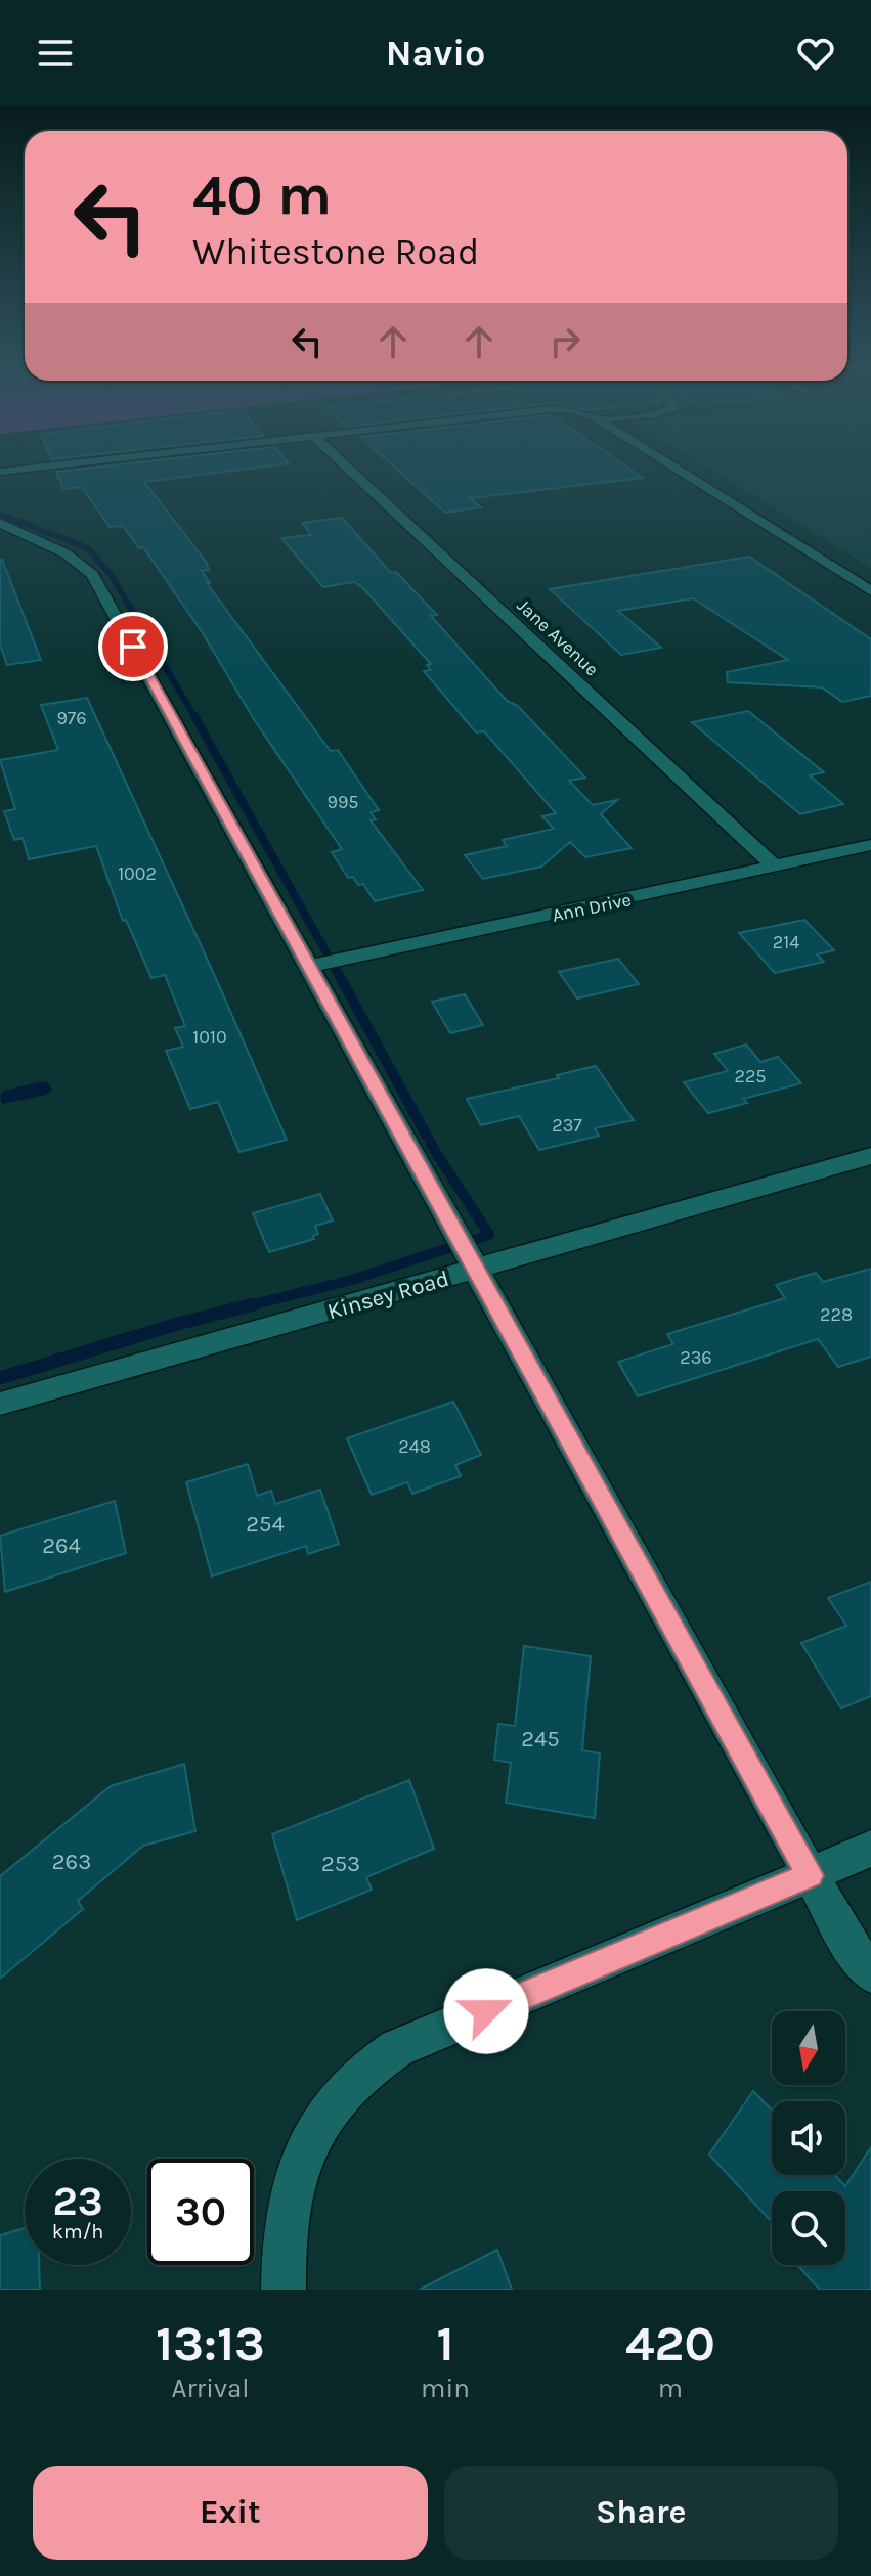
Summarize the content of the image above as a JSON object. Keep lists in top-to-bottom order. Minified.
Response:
{"streets":{"street":["Jane Avenue","Ann Drive","Kinsey Road"]},"crossings":[["Jane Avenue","Ann Drive"]],"house_numbers":["976","995","1002","214","1010","225","237","228","236","248","254","264","245","263","253"],"north":"bottom","page":{"header":"Navio","turn":["40 m","Whitestone Road"],"speed":"23 km/h","limit":"30","eta":["13:13","Arrival","1","min","420","m"],"buttons":["Exit","Share"]}}
